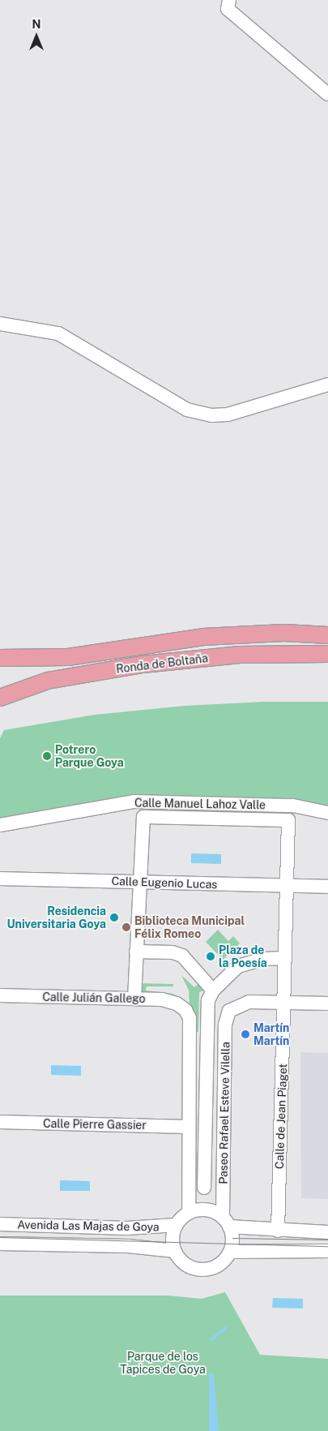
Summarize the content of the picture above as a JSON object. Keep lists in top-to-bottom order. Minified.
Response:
{"streets":{"main road":["Ronda de Boltaña"],"street":["Calle Manuel Lahoz Valle","Calle Eugenio Lucas","Calle Julián Gallego","Paseo Rafael Esteve Vilella","Calle de Jean Piaget","Calle Pierre Gassier","Avenida Las Majas de Goya"]},"crossings":[["Calle Eugenio Lucas","Calle de Jean Piaget"],["Calle Julián Gallego","Calle Pierre Gassier"],["Paseo Rafael Esteve Vilella","Calle de Jean Piaget"],["Paseo Rafael Esteve Vilella","Avenida Las Majas de Goya"]],"parks":["Parque de los Tapices de Goya"],"places":["Potrero Parque Goya","Residencia Universitaria Goya","Biblioteca Municipal Félix Romeo","Plaza de la Poesía","Martín Martín"],"north":"top"}
